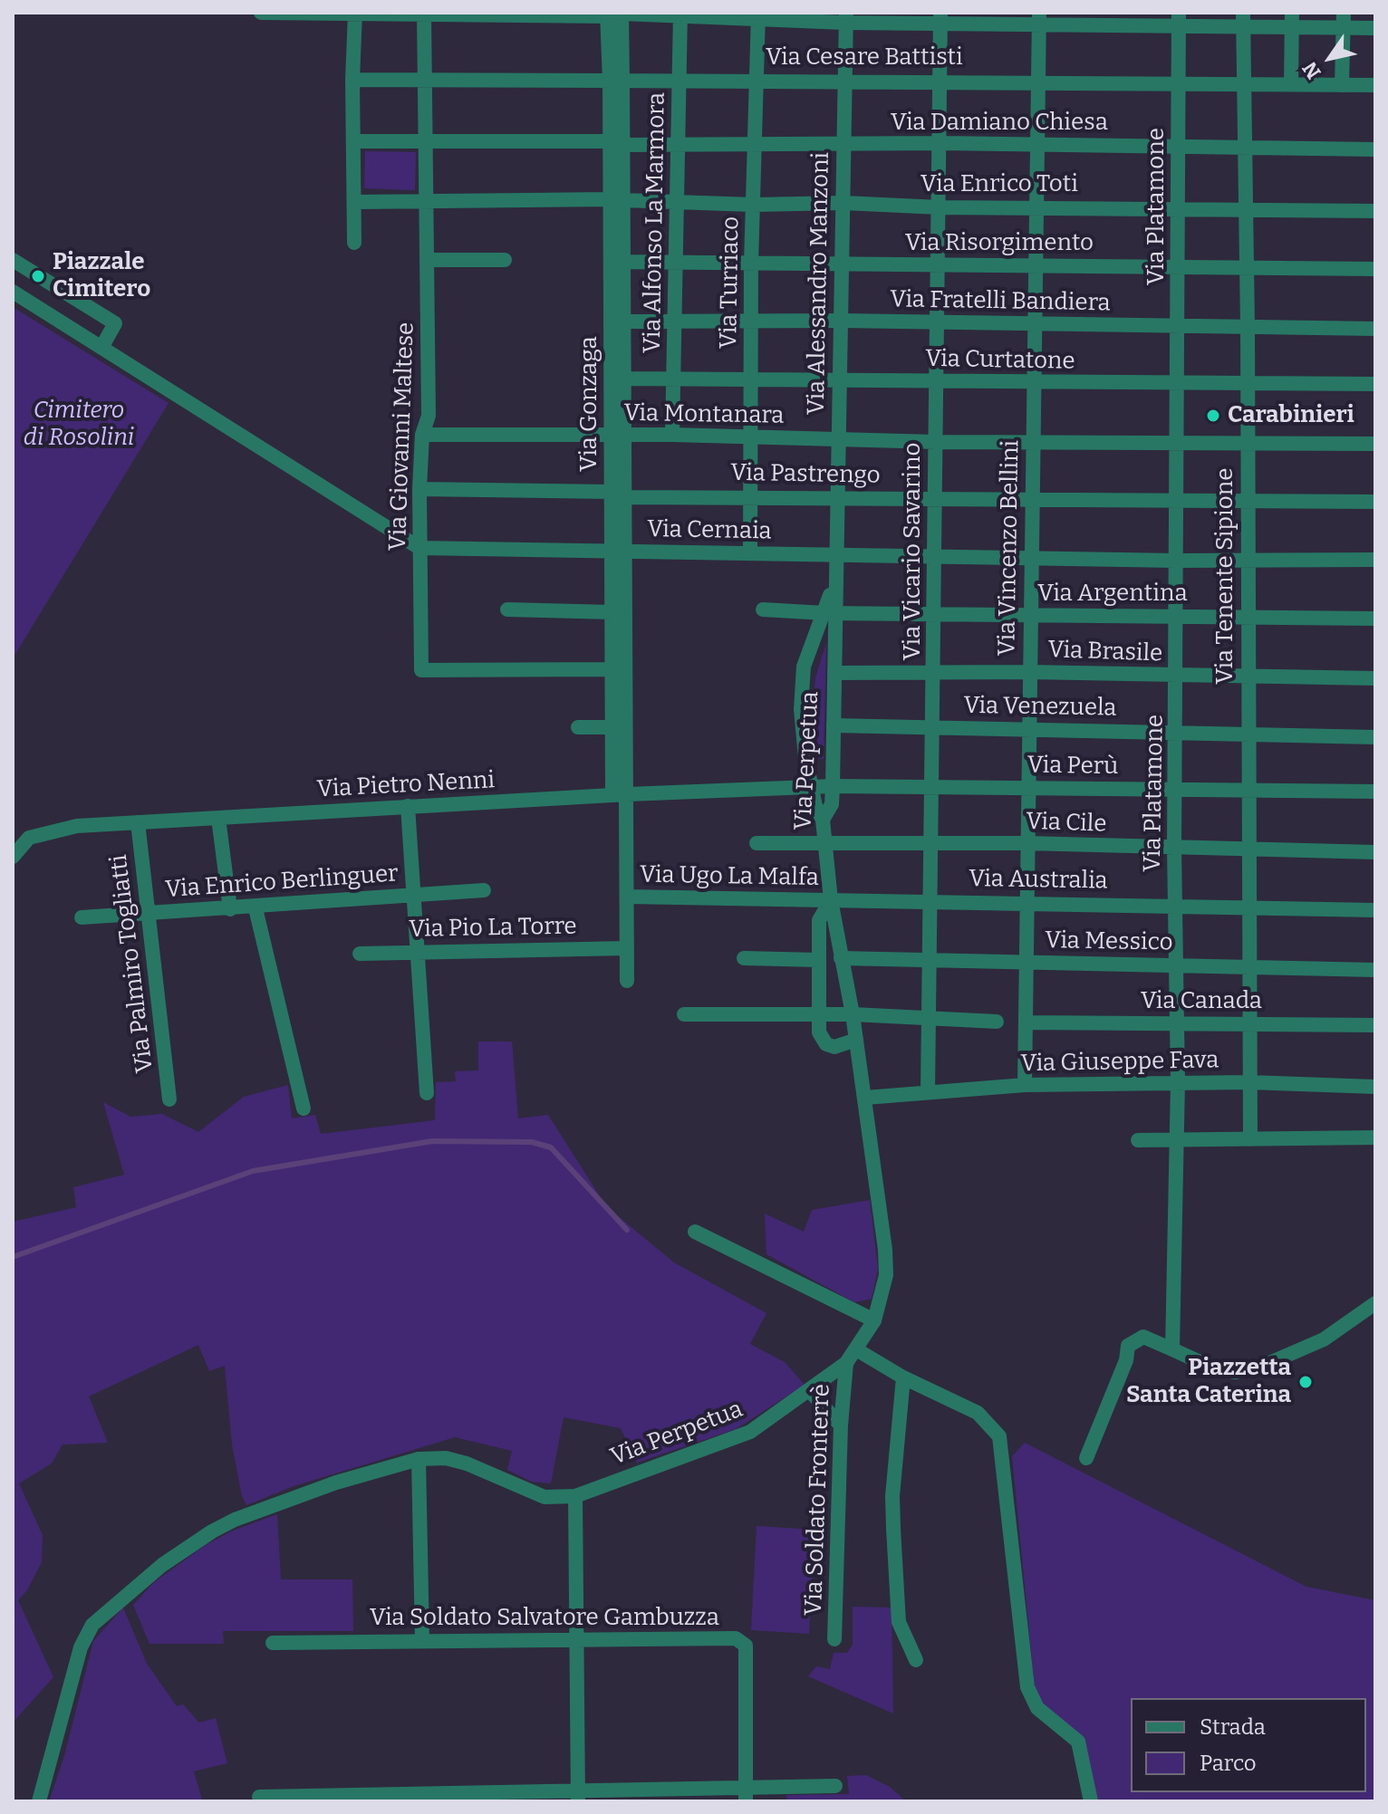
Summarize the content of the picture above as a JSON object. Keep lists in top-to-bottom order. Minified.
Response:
{"streets":{"street":["Via Cesare Battisti","Via Damiano Chiesa","Via Enrico Toti","Via Platamone","Via Alfonso La Marmora","Via Risorgimento","Via Turriaco","Via Alessandro Manzoni","Via Fratelli Bandiera","Via Curtatone","Via Gonzaga","Via Montanara","Via Giovanni Maltese","Via Pastrengo","Via Cernaia","Via Vincenzo Bellini","Via Vicario Savarino","Via Tenente Sipione","Via Argentina","Via Brasile","Via Venezuela","Via Perpetua","Via Perù","Via Pietro Nenni","Via Cile","Via Ugo La Malfa","Via Australia","Via Enrico Berlinguer","Via Pio La Torre","Via Messico","Via Palmiro Togliatti","Via Canada","Via Giuseppe Fava","Via Soldato Fronterrè","Via Soldato Salvatore Gambuzza"]},"crossings":[["Via Cesare Battisti","Via Platamone"],["Via Cesare Battisti","Via Alfonso La Marmora"],["Via Cesare Battisti","Via Turriaco"],["Via Cesare Battisti","Via Alessandro Manzoni"],["Via Cesare Battisti","Via Gonzaga"],["Via Cesare Battisti","Via Giovanni Maltese"],["Via Cesare Battisti","Via Vincenzo Bellini"],["Via Cesare Battisti","Via Vicario Savarino"],["Via Cesare Battisti","Via Tenente Sipione"],["Via Damiano Chiesa","Via Platamone"],["Via Damiano Chiesa","Via Alfonso La Marmora"],["Via Damiano Chiesa","Via Turriaco"],["Via Damiano Chiesa","Via Alessandro Manzoni"],["Via Damiano Chiesa","Via Gonzaga"],["Via Damiano Chiesa","Via Giovanni Maltese"],["Via Damiano Chiesa","Via Vincenzo Bellini"],["Via Damiano Chiesa","Via Vicario Savarino"],["Via Damiano Chiesa","Via Tenente Sipione"],["Via Enrico Toti","Via Platamone"],["Via Enrico Toti","Via Alfonso La Marmora"],["Via Enrico Toti","Via Turriaco"],["Via Enrico Toti","Via Alessandro Manzoni"],["Via Enrico Toti","Via Gonzaga"],["Via Enrico Toti","Via Giovanni Maltese"],["Via Enrico Toti","Via Vincenzo Bellini"],["Via Enrico Toti","Via Vicario Savarino"],["Via Enrico Toti","Via Tenente Sipione"],["Via Platamone","Via Risorgimento"],["Via Platamone","Via Fratelli Bandiera"],["Via Platamone","Via Curtatone"],["Via Platamone","Via Montanara"],["Via Platamone","Via Pastrengo"],["Via Platamone","Via Cernaia"],["Via Platamone","Via Argentina"],["Via Platamone","Via Brasile"],["Via Platamone","Via Venezuela"],["Via Platamone","Via Perù"],["Via Platamone","Via Cile"],["Via Platamone","Via Australia"],["Via Platamone","Via Messico"],["Via Platamone","Via Canada"],["Via Platamone","Via Giuseppe Fava"],["Via Alfonso La Marmora","Via Risorgimento"],["Via Alfonso La Marmora","Via Fratelli Bandiera"],["Via Alfonso La Marmora","Via Curtatone"],["Via Alfonso La Marmora","Via Montanara"],["Via Risorgimento","Via Turriaco"],["Via Risorgimento","Via Alessandro Manzoni"],["Via Risorgimento","Via Gonzaga"],["Via Risorgimento","Via Vincenzo Bellini"],["Via Risorgimento","Via Vicario Savarino"],["Via Risorgimento","Via Tenente Sipione"],["Via Turriaco","Via Fratelli Bandiera"],["Via Turriaco","Via Curtatone"],["Via Turriaco","Via Montanara"],["Via Turriaco","Via Pastrengo"],["Via Turriaco","Via Cernaia"],["Via Alessandro Manzoni","Via Fratelli Bandiera"],["Via Alessandro Manzoni","Via Curtatone"],["Via Alessandro Manzoni","Via Montanara"],["Via Alessandro Manzoni","Via Pastrengo"],["Via Alessandro Manzoni","Via Cernaia"],["Via Fratelli Bandiera","Via Gonzaga"],["Via Fratelli Bandiera","Via Vincenzo Bellini"],["Via Fratelli Bandiera","Via Vicario Savarino"],["Via Fratelli Bandiera","Via Tenente Sipione"],["Via Curtatone","Via Gonzaga"],["Via Curtatone","Via Vincenzo Bellini"],["Via Curtatone","Via Vicario Savarino"],["Via Curtatone","Via Tenente Sipione"],["Via Gonzaga","Via Montanara"],["Via Gonzaga","Via Giovanni Maltese"],["Via Gonzaga","Via Pastrengo"],["Via Gonzaga","Via Cernaia"],["Via Gonzaga","Via Pietro Nenni"],["Via Montanara","Via Giovanni Maltese"],["Via Montanara","Via Vincenzo Bellini"],["Via Montanara","Via Vicario Savarino"],["Via Montanara","Via Tenente Sipione"],["Via Giovanni Maltese","Via Pastrengo"],["Via Giovanni Maltese","Via Cernaia"],["Via Pastrengo","Via Vincenzo Bellini"],["Via Pastrengo","Via Vicario Savarino"],["Via Pastrengo","Via Tenente Sipione"],["Via Cernaia","Via Vincenzo Bellini"],["Via Cernaia","Via Vicario Savarino"],["Via Cernaia","Via Tenente Sipione"],["Via Vincenzo Bellini","Via Argentina"],["Via Vincenzo Bellini","Via Brasile"],["Via Vincenzo Bellini","Via Venezuela"],["Via Vincenzo Bellini","Via Perù"],["Via Vincenzo Bellini","Via Cile"],["Via Vincenzo Bellini","Via Australia"],["Via Vincenzo Bellini","Via Messico"],["Via Vincenzo Bellini","Via Canada"],["Via Vincenzo Bellini","Via Giuseppe Fava"],["Via Vicario Savarino","Via Argentina"],["Via Vicario Savarino","Via Brasile"],["Via Vicario Savarino","Via Venezuela"],["Via Vicario Savarino","Via Perù"],["Via Vicario Savarino","Via Cile"],["Via Vicario Savarino","Via Australia"],["Via Vicario Savarino","Via Messico"],["Via Vicario Savarino","Via Giuseppe Fava"],["Via Tenente Sipione","Via Argentina"],["Via Tenente Sipione","Via Brasile"],["Via Tenente Sipione","Via Venezuela"],["Via Tenente Sipione","Via Perù"],["Via Tenente Sipione","Via Cile"],["Via Tenente Sipione","Via Australia"],["Via Tenente Sipione","Via Messico"],["Via Tenente Sipione","Via Canada"],["Via Tenente Sipione","Via Giuseppe Fava"],["Via Argentina","Via Perpetua"],["Via Brasile","Via Perpetua"],["Via Venezuela","Via Perpetua"],["Via Perpetua","Via Perù"],["Via Perpetua","Via Cile"],["Via Perpetua","Via Ugo La Malfa"],["Via Perpetua","Via Australia"],["Via Perpetua","Via Messico"],["Via Perpetua","Via Giuseppe Fava"],["Via Perpetua","Via Soldato Fronterrè"],["Via Perù","Via Pietro Nenni"],["Via Pietro Nenni","Via Palmiro Togliatti"],["Via Ugo La Malfa","Via Australia"],["Via Enrico Berlinguer","Via Palmiro Togliatti"]],"parks":["Cimitero di Rosolini"],"places":["Piazzale Cimitero","Carabinieri","Piazzetta Santa Caterina"],"legend":["Strada","Parco"],"north":"bottom left"}
